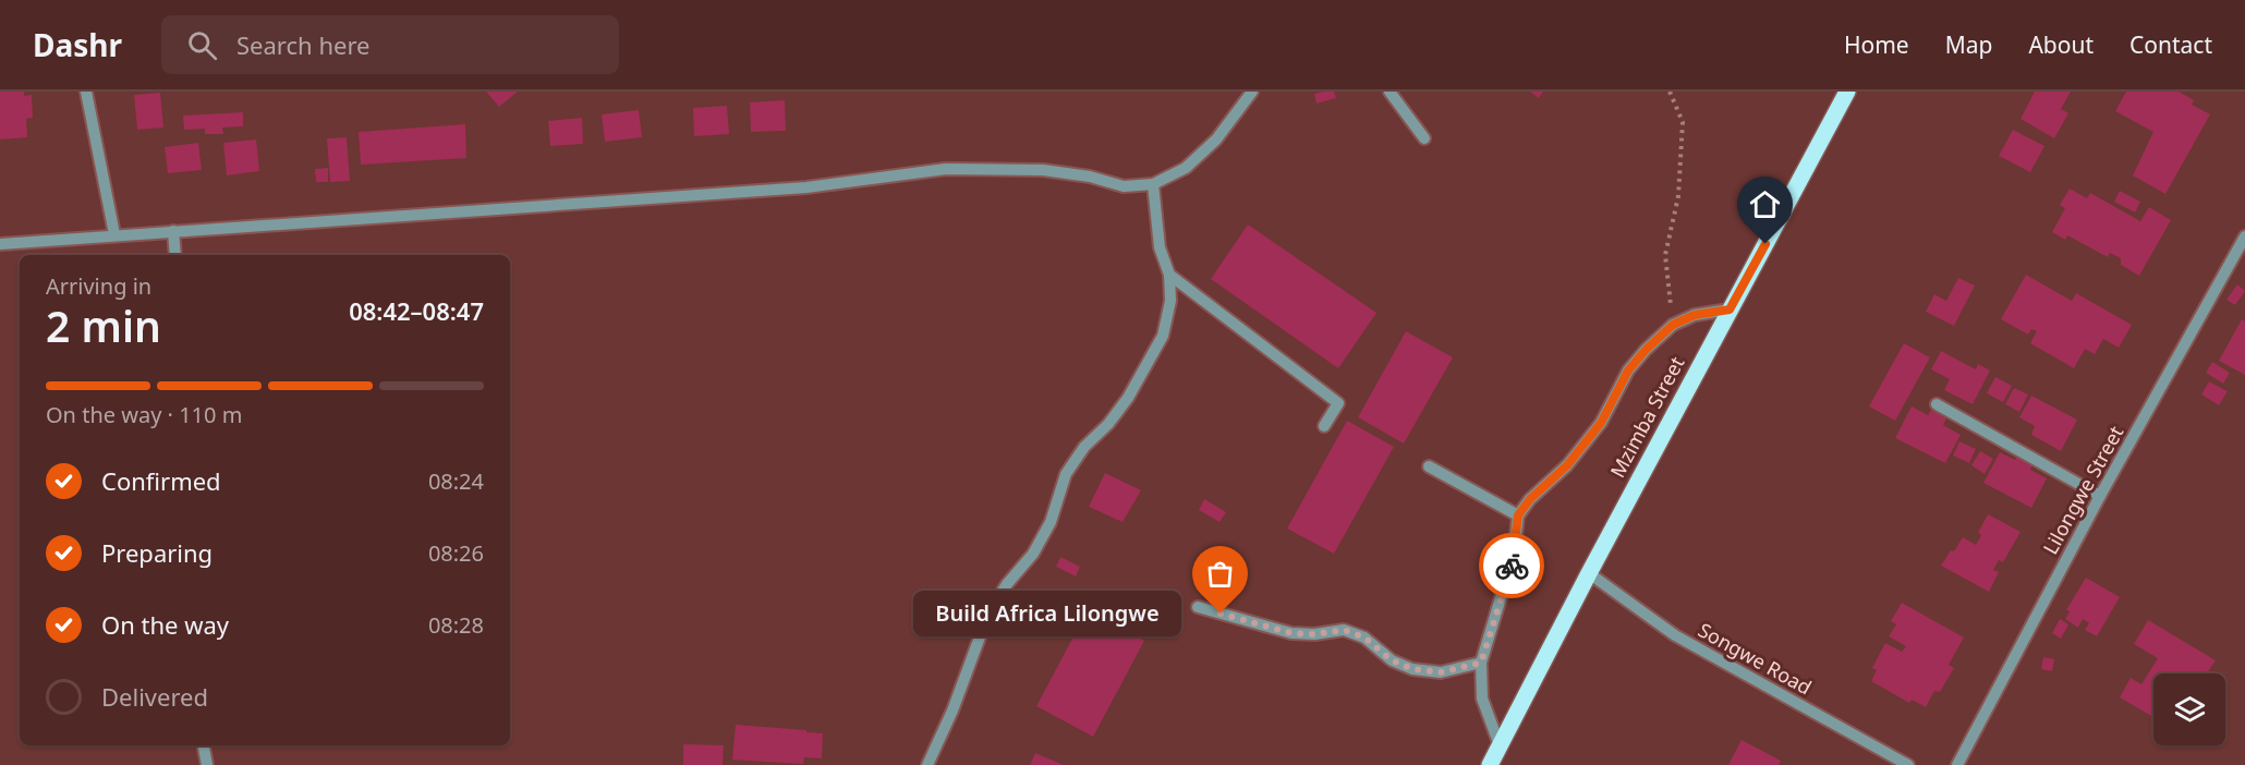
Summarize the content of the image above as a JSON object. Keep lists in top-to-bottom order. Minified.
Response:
{"streets":{"main road":["Mzimba Street"],"street":["Lilongwe Street","Songwe Road"]},"crossings":[["Mzimba Street","Songwe Road"]],"places":["Build Africa Lilongwe"],"page":{"header":"Dashr","search":"Search here","nav":["Home","Map","About","Contact"],"heading":["2 min","Arriving in","08:42–08:47"],"bar":"On the way · 110 m","list":[["Confirmed","08:24"],["Preparing","08:26"],["On the way","08:28"],"Delivered"],"bubble":"Build Africa Lilongwe"}}
